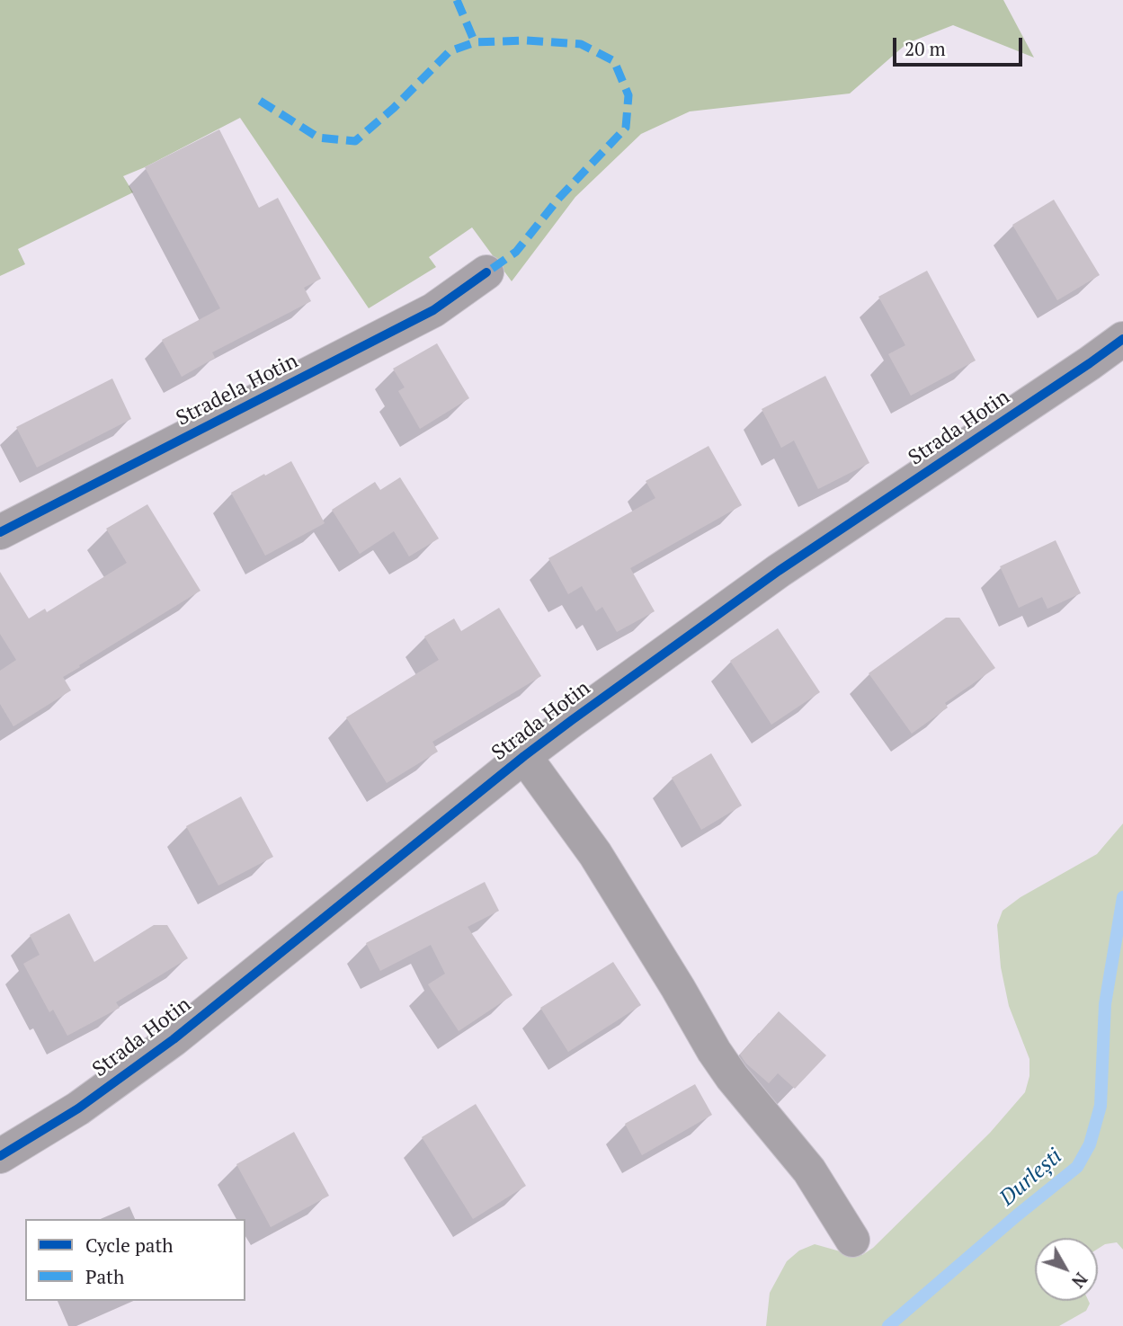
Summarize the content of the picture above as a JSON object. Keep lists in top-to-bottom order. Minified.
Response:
{"streets":{"street":["Stradela Hotin","Strada Hotin"]},"water":["Durlești"],"legend":["Cycle path","Path"],"scale_bar":"20 m","north":"bottom right"}
